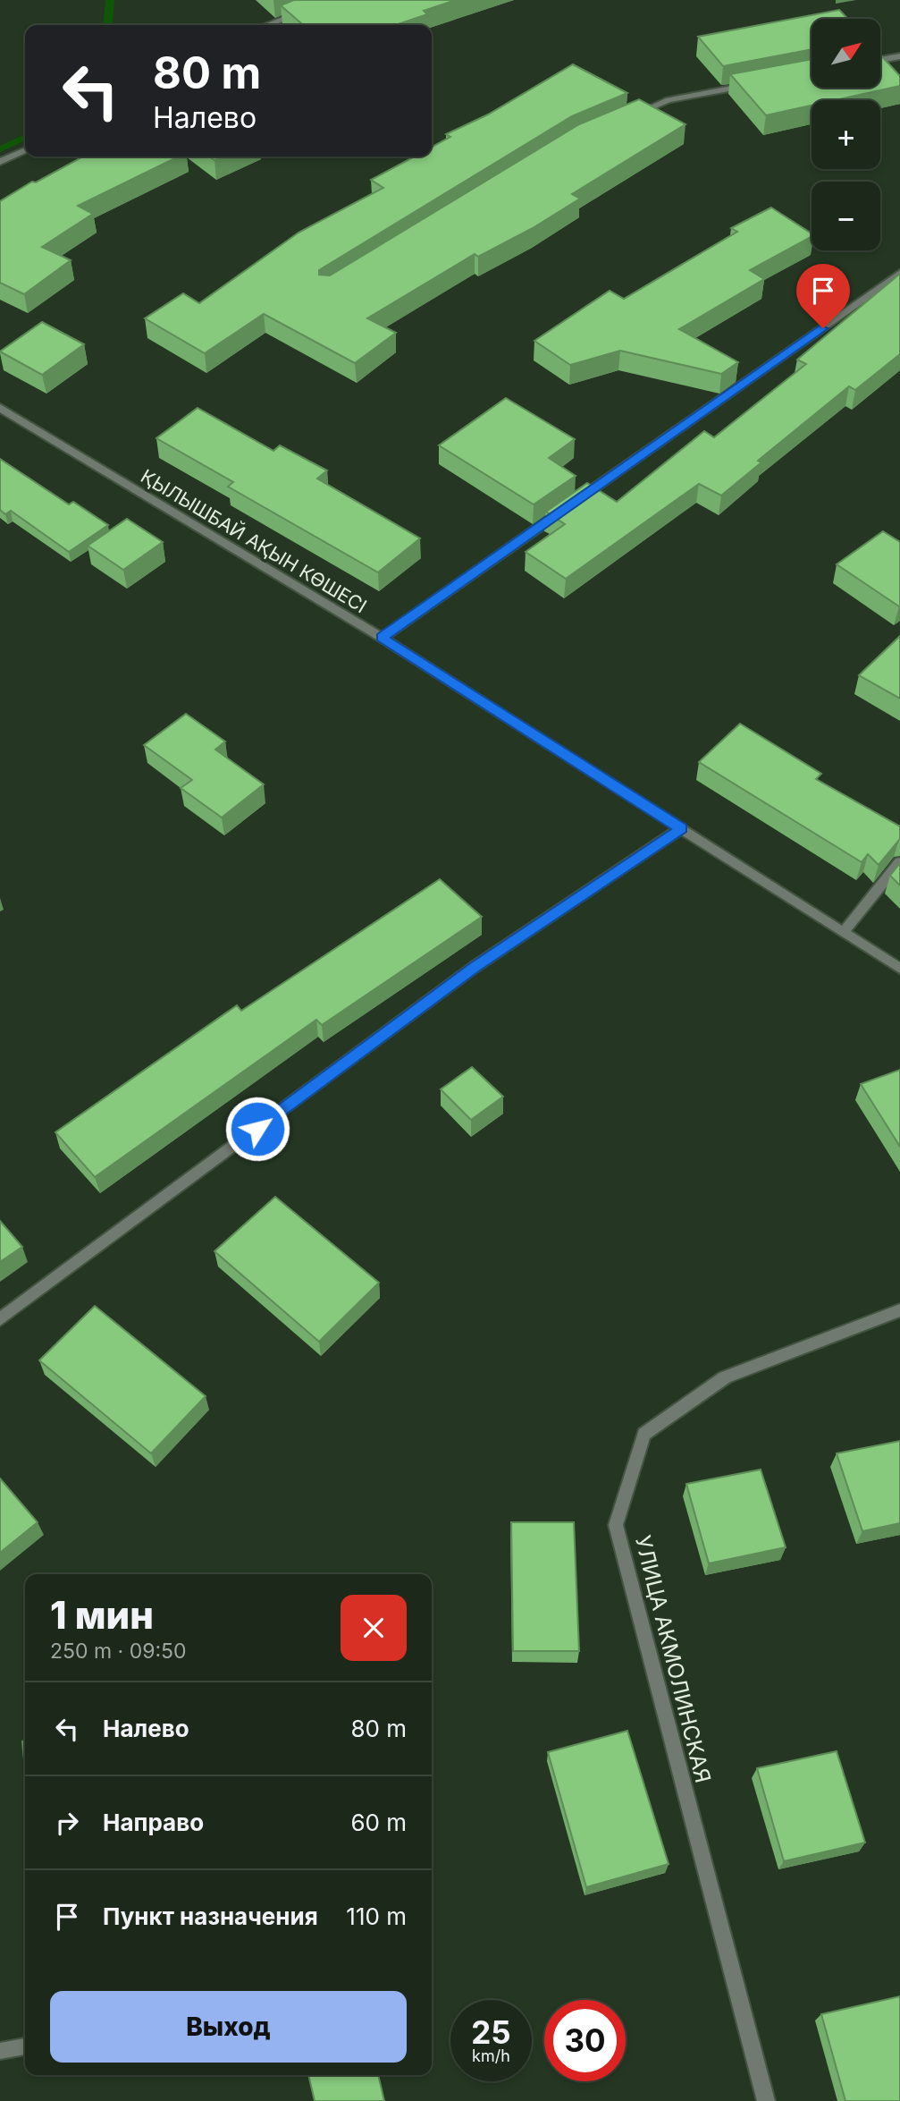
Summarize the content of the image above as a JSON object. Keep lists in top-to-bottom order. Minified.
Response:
{"streets":{"street":["ҚЫЛЫШБАЙ АҚЫН КӨШЕСІ","УЛИЦА АКМОЛИНСКАЯ"]},"north":"top right","page":{"map_buttons":["+","−"],"turn":["80 m","Налево"],"heading":["1 мин","250 m · 09:50"],"list":[{"name":"Налево","value":"80 m"},{"name":"Направо","value":"60 m"},{"name":"Пункт назначения","value":"110 m"}],"buttons":"Выход","speed":"25 km/h","limit":"30"}}
